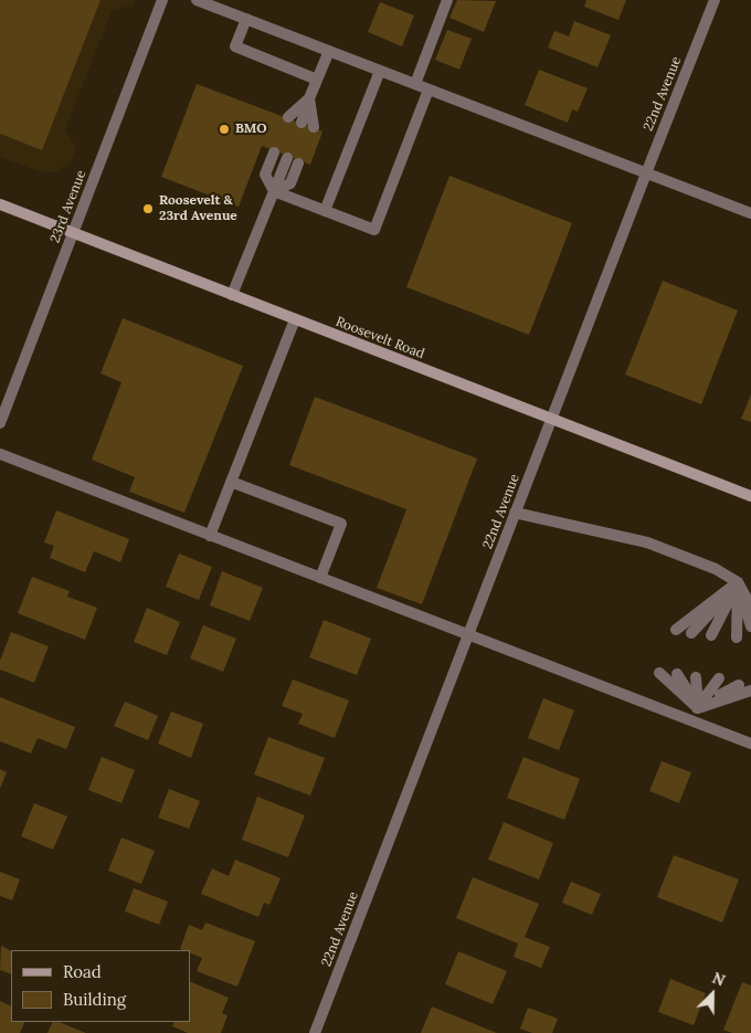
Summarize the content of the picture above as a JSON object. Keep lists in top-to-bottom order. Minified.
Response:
{"streets":{"main road":["Roosevelt Road"],"street":["22nd Avenue","23rd Avenue"]},"crossings":[["22nd Avenue","Roosevelt Road"],["23rd Avenue","Roosevelt Road"]],"places":["BMO","Roosevelt & 23rd Avenue"],"legend":["Road","Building"],"north":"top right"}
